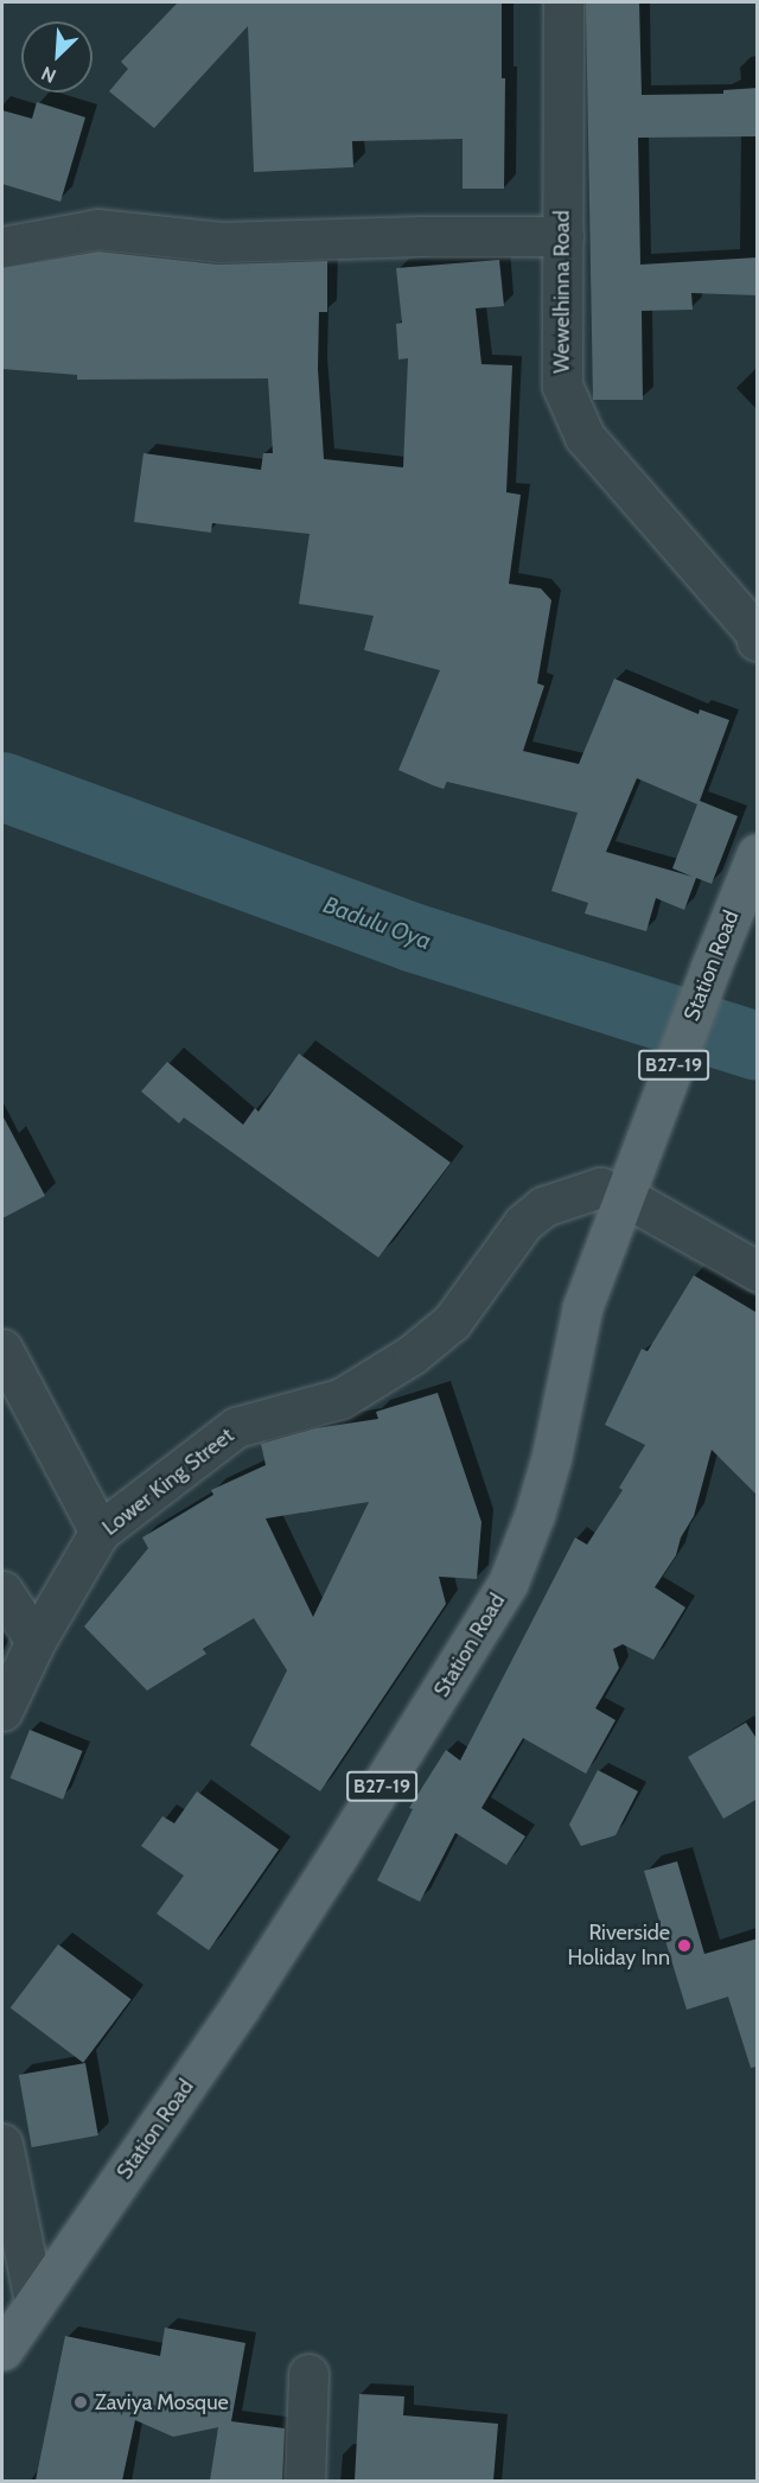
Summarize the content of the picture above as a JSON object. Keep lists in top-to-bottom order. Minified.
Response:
{"streets":{"main road":["Station Road","B27-19"],"street":["Wewelhinna Road","Lower King Street"]},"crossings":[["Station Road","Lower King Street"]],"water":["Badulu Oya"],"places":["Riverside Holiday Inn","Zaviya Mosque"],"north":"bottom left"}
